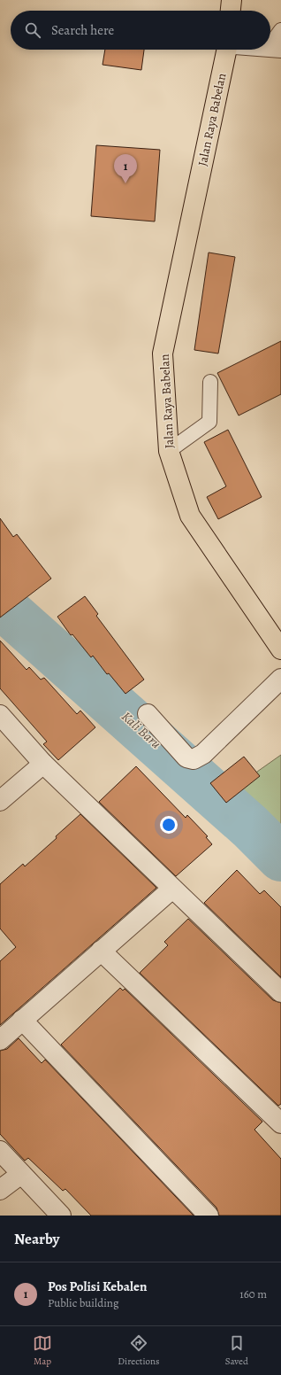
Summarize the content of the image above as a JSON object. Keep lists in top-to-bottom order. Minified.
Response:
{"streets":{"main road":["Jalan Raya Babelan"]},"water":["Kali Baru"],"page":{"search":"Search here","pins":"1","heading":"Nearby","list":[{"mark":"1","name":"Pos Polisi Kebalen","note":"Public building","value":"160 m"}],"nav":["Map","Directions","Saved"]}}
